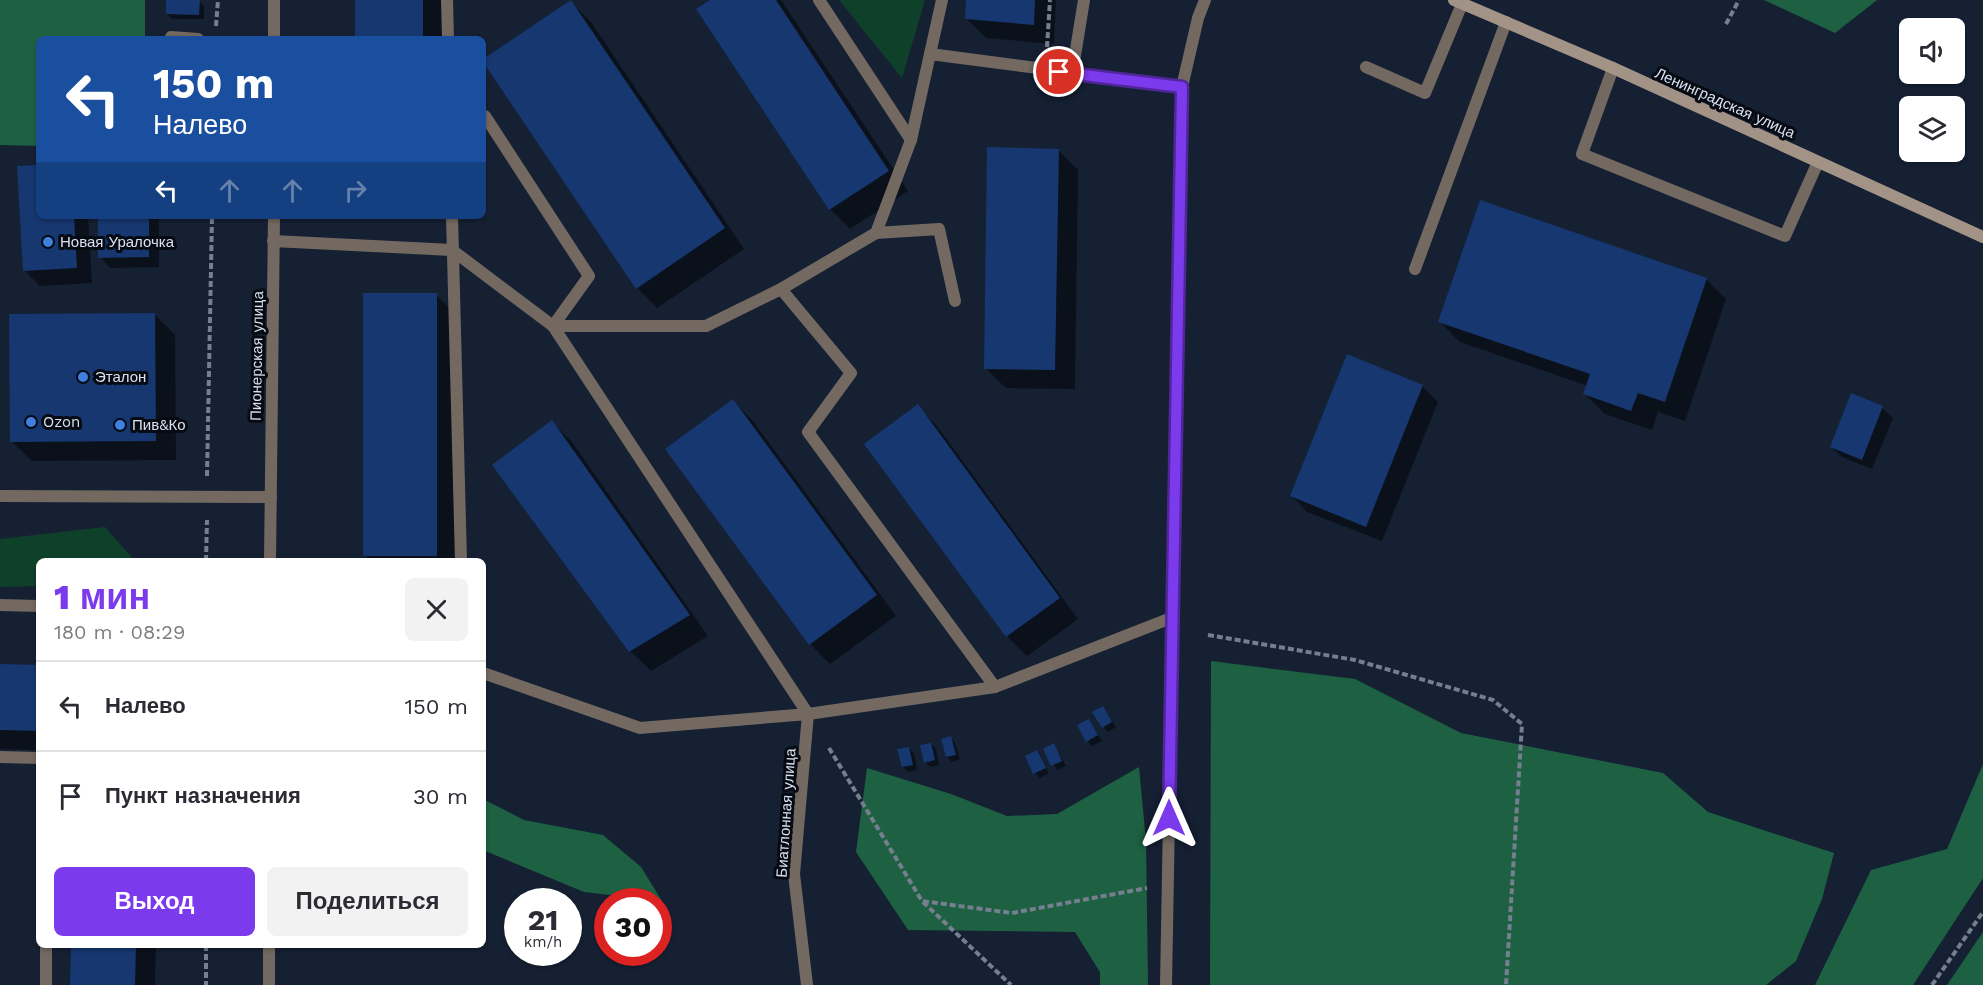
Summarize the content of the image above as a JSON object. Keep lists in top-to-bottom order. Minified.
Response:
{"streets":{"main road":["Ленинградская улица"],"street":["Пионерская улица","Биатлонная улица"]},"places":["Новая Уралочка","Эталон","Ozon","Пив&Ко"],"page":{"turn":["150 m","Налево"],"heading":["1 мин","180 m · 08:29"],"list":[{"name":"Налево","value":"150 m"},{"name":"Пункт назначения","value":"30 m"}],"buttons":["Выход","Поделиться"],"speed":"21 km/h","limit":"30"}}
